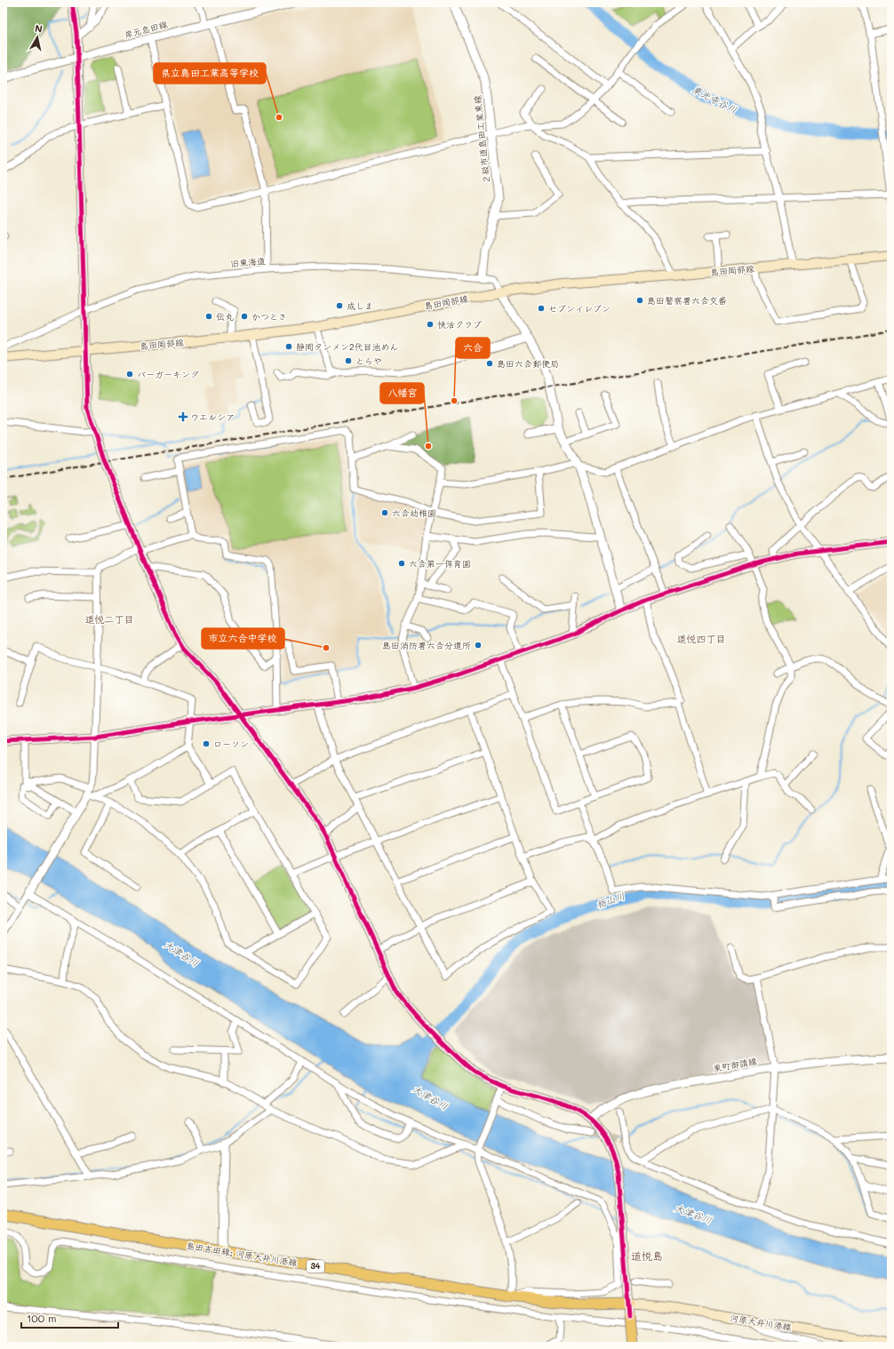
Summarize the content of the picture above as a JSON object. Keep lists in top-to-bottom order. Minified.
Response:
{"streets":{"main road":["島田岡部線","島田吉田線; 河原大井川港線","34","河原大井川港線"],"street":["岸元島田線","２級市道島田工業東線","旧東海道","東町御請線"]},"crossings":[["２級市道島田工業東線","旧東海道"],["旧東海道","島田岡部線"],["島田吉田線; 河原大井川港線","河原大井川港線"]],"districts":["道悦二丁目","道悦四丁目","道悦島"],"water":["東光寺谷川","栃山川","大津谷川"],"places":{"other":["県立島田工業高等学校","島田警察署六合交番","成しま","セブンイレブン","伝丸","かつとき","快活クラブ","静岡タンメン2代目池めん","とらや","島田六合郵便局","バーガーキング","六合","八幡宮","六合幼稚園","六合第一保育園","島田消防署六合分遣所","市立六合中学校","ローソン"],"health":["ウエルシア"]},"scale_bar":"100 m","north":"top"}
